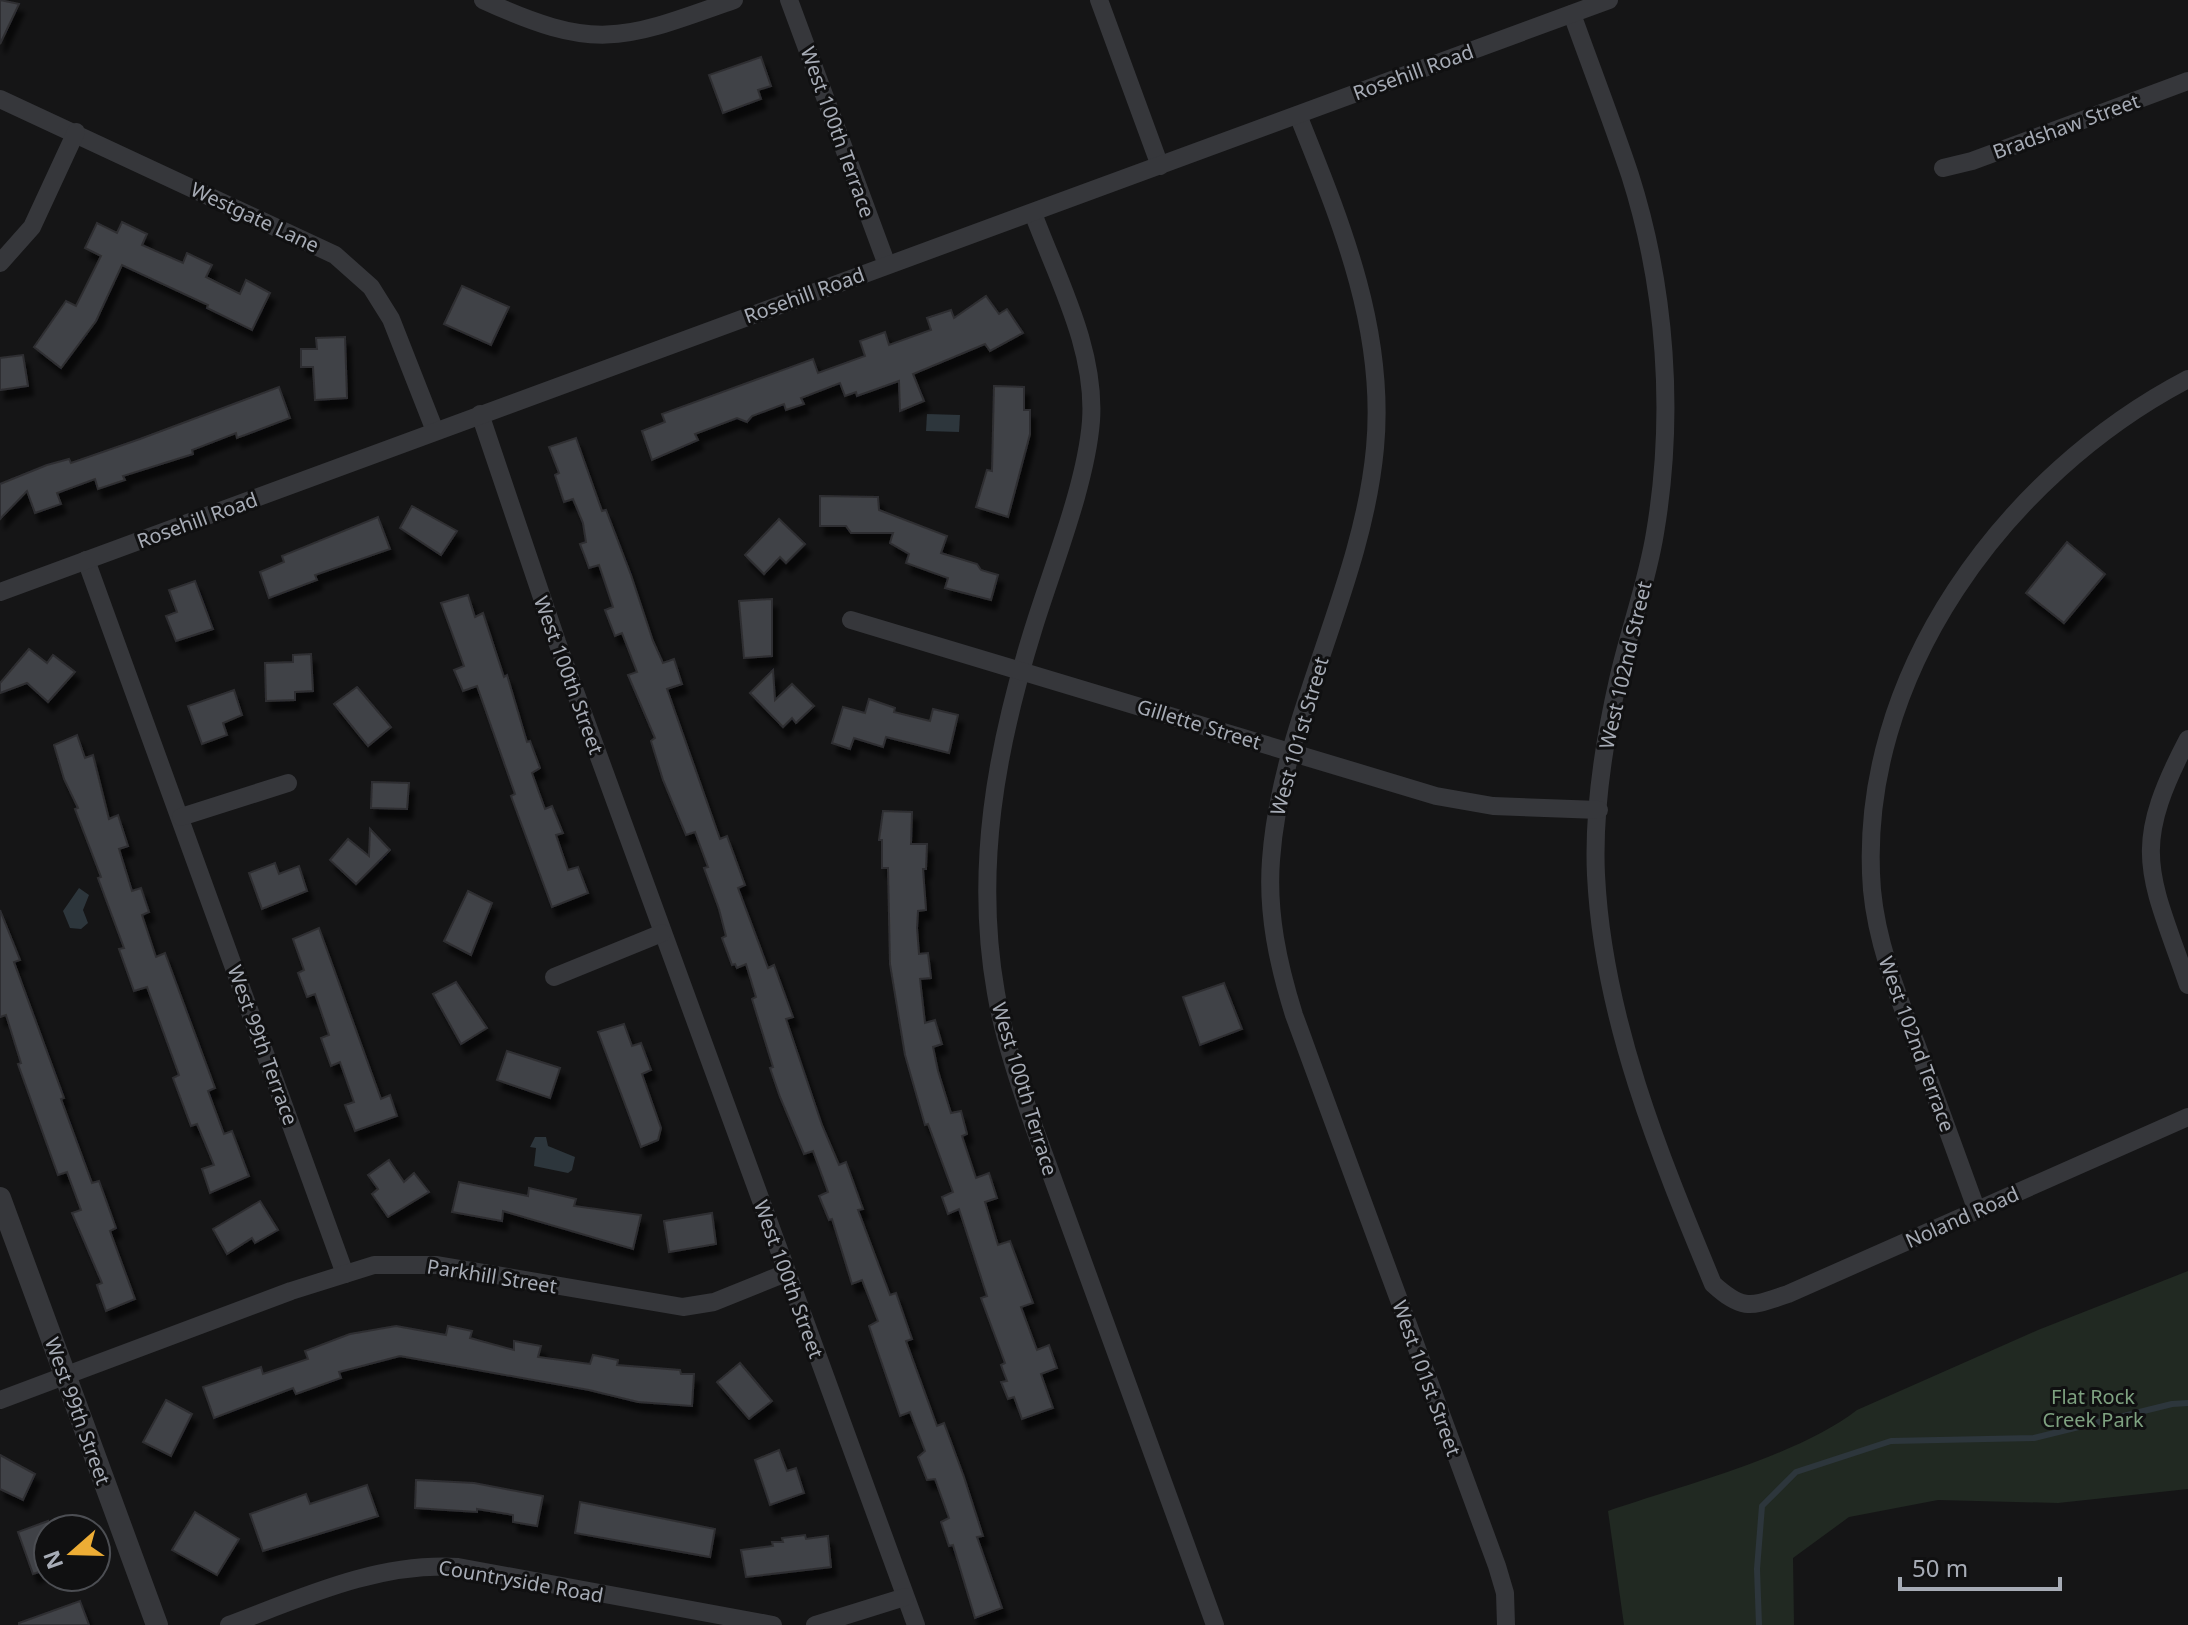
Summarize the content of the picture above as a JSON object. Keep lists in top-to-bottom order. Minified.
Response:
{"streets":{"street":["Rosehill Road","Bradshaw Street","West 100th Terrace","Westgate Lane","West 102nd Street","West 100th Street","Gillette Street","West 101st Street","West 102nd Terrace","West 99th Terrace","Noland Road","Parkhill Street","West 99th Street","Countryside Road"]},"crossings":[["Rosehill Road","West 100th Terrace"],["Rosehill Road","Westgate Lane"],["Rosehill Road","West 102nd Street"],["Rosehill Road","West 100th Street"],["Rosehill Road","West 101st Street"],["Rosehill Road","West 99th Terrace"],["West 100th Terrace","Gillette Street"],["West 102nd Street","Gillette Street"],["West 102nd Street","Noland Road"],["West 100th Street","Parkhill Street"],["Gillette Street","West 101st Street"],["West 102nd Terrace","Noland Road"],["West 99th Terrace","Parkhill Street"],["Parkhill Street","West 99th Street"]],"parks":["Flat Rock Creek Park"],"scale_bar":"50 m","north":"left"}
